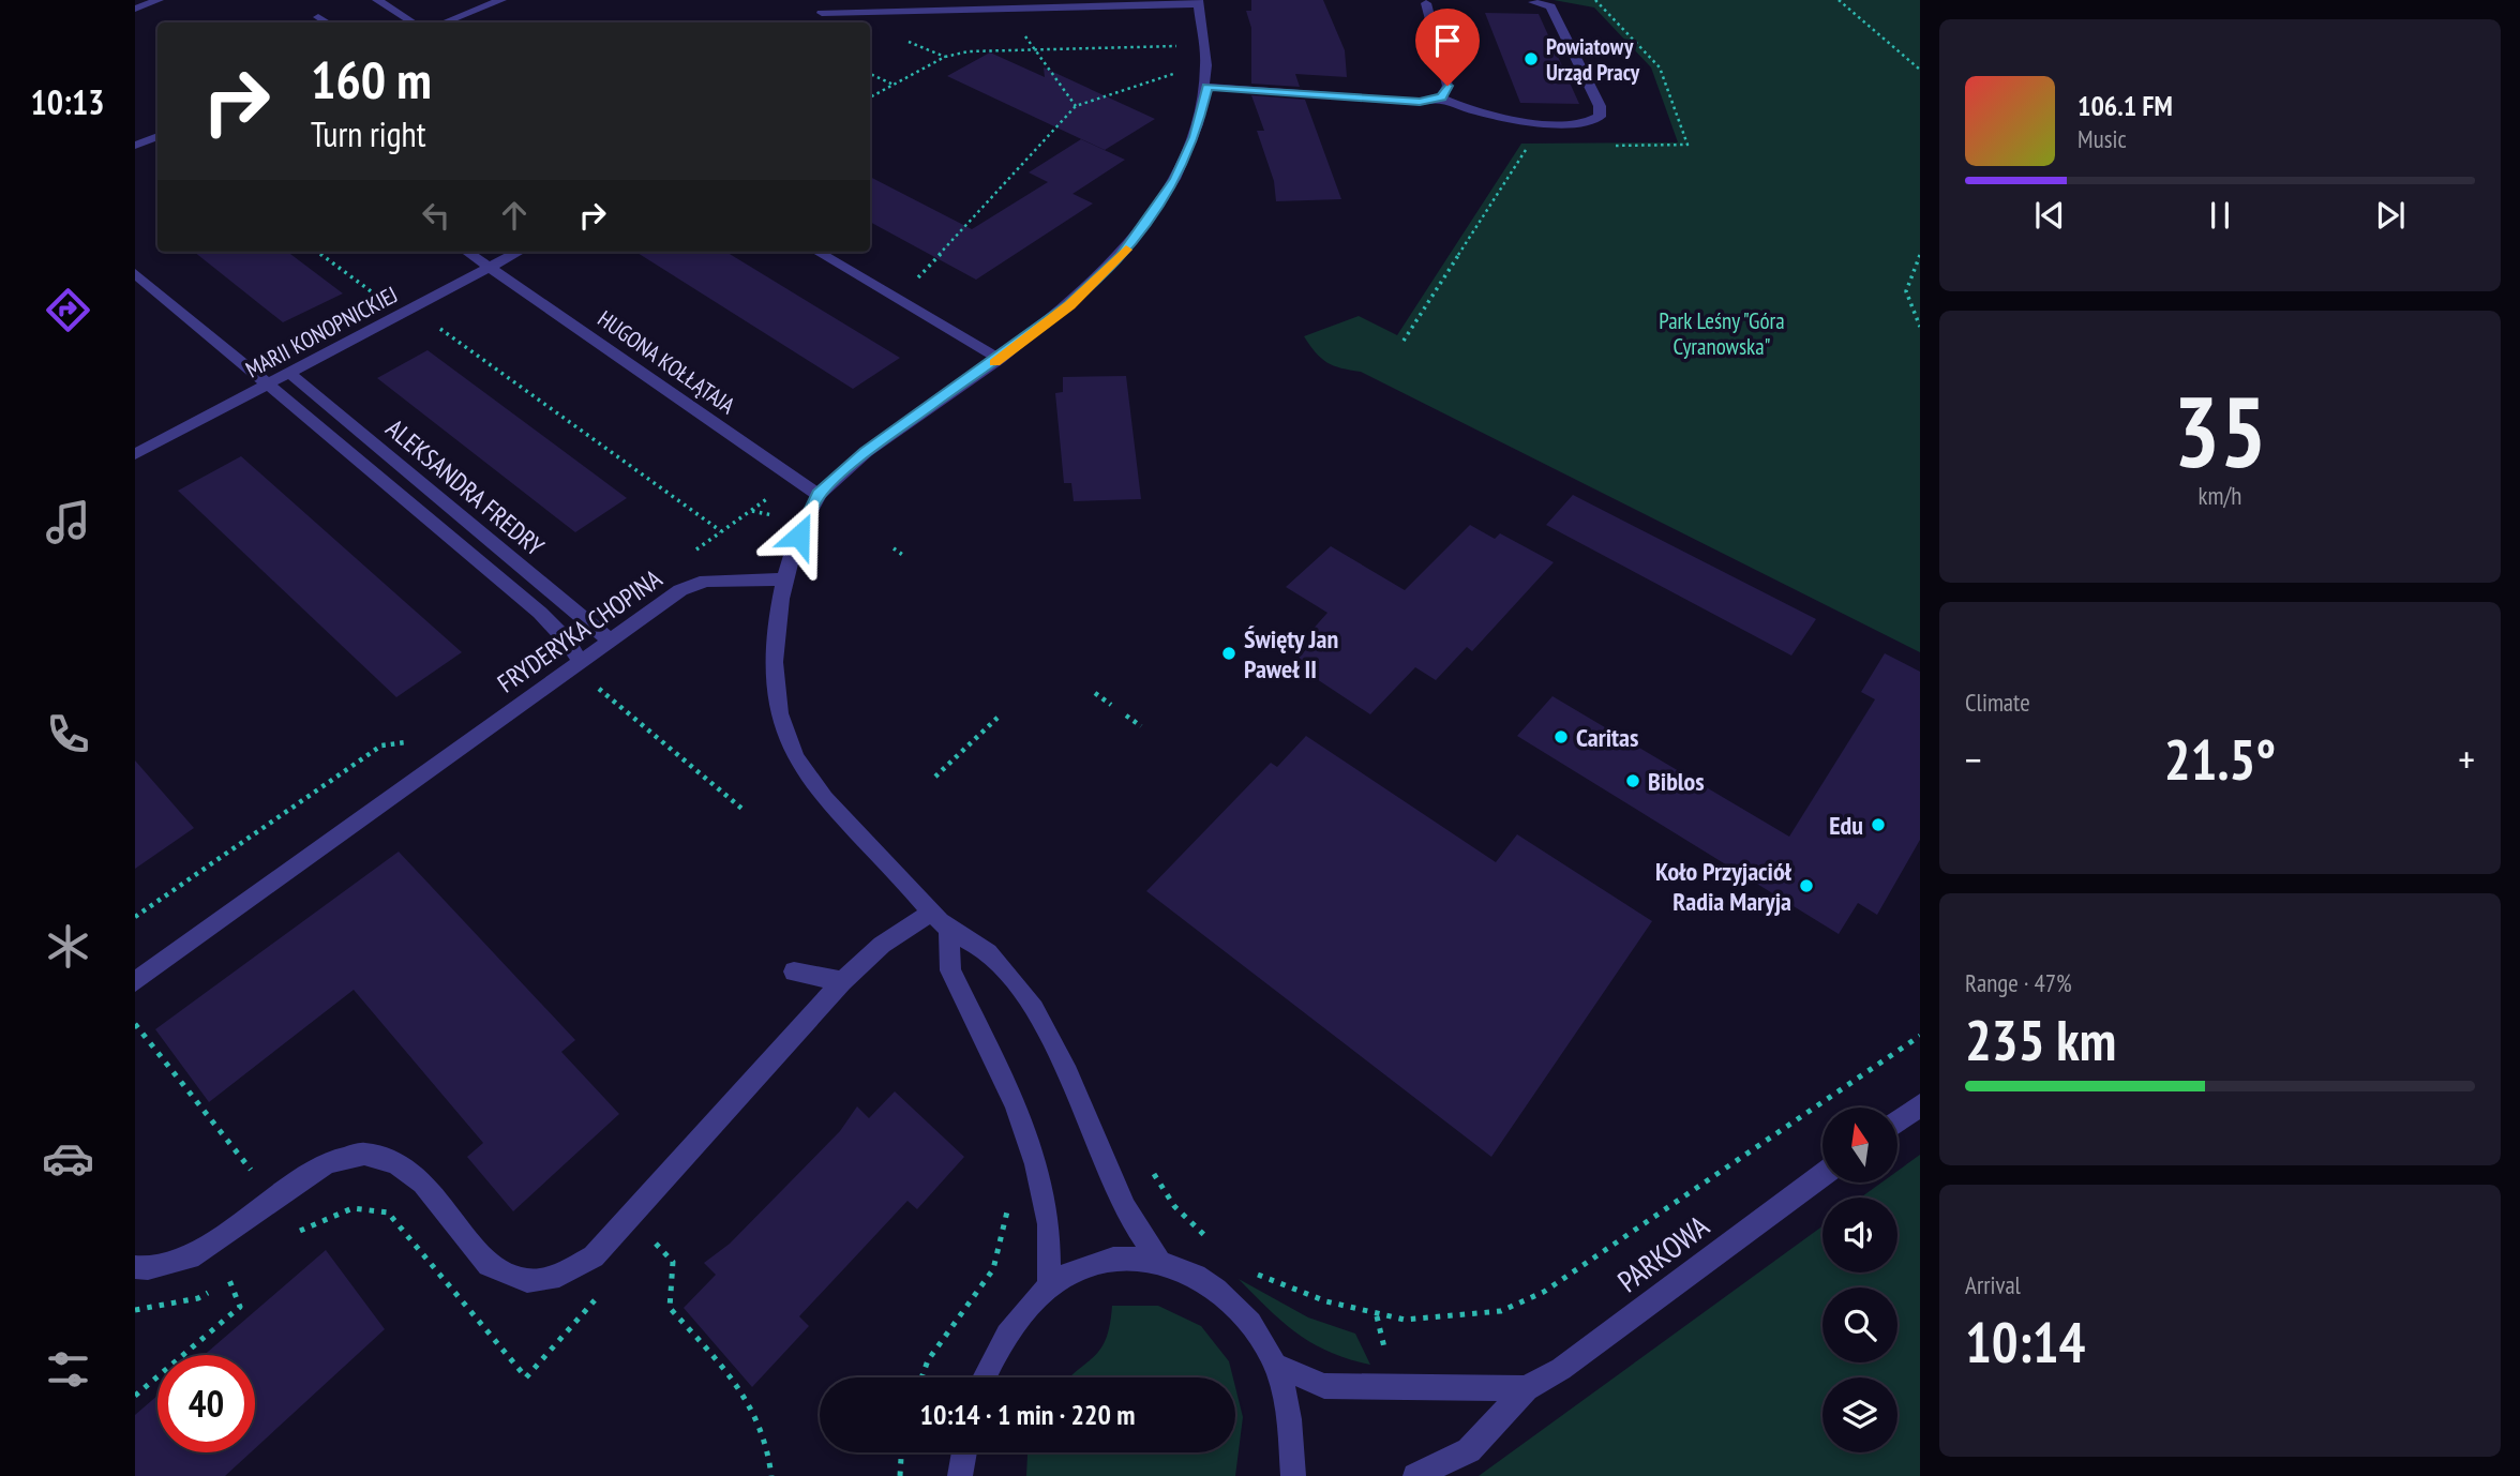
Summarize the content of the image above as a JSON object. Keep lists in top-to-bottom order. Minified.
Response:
{"streets":{"street":["MARII KONOPNICKIEJ","HUGONA KOŁŁĄTAJA","ALEKSANDRA FREDRY","FRYDERYKA CHOPINA","PARKOWA"]},"crossings":[["MARII KONOPNICKIEJ","HUGONA KOŁŁĄTAJA"],["MARII KONOPNICKIEJ","ALEKSANDRA FREDRY"],["ALEKSANDRA FREDRY","FRYDERYKA CHOPINA"]],"parks":["Park Leśny \"Góra Cyranowska\""],"places":["Powiatowy Urząd Pracy","Święty Jan Paweł II","Caritas","Biblos","Edu","Koło Przyjaciół Radia Maryja"],"north":"top","page":{"tabs":"10:13","turn":["160 m","Turn right"],"song":["106.1 FM","Music"],"tile":[["35","km/h"],"Climate",["Range · 47%","235 km"],["Arrival","10:14"]],"heat":["−","21.5°","+"],"limit":"40","trip":"10:14 · 1 min · 220 m"}}
